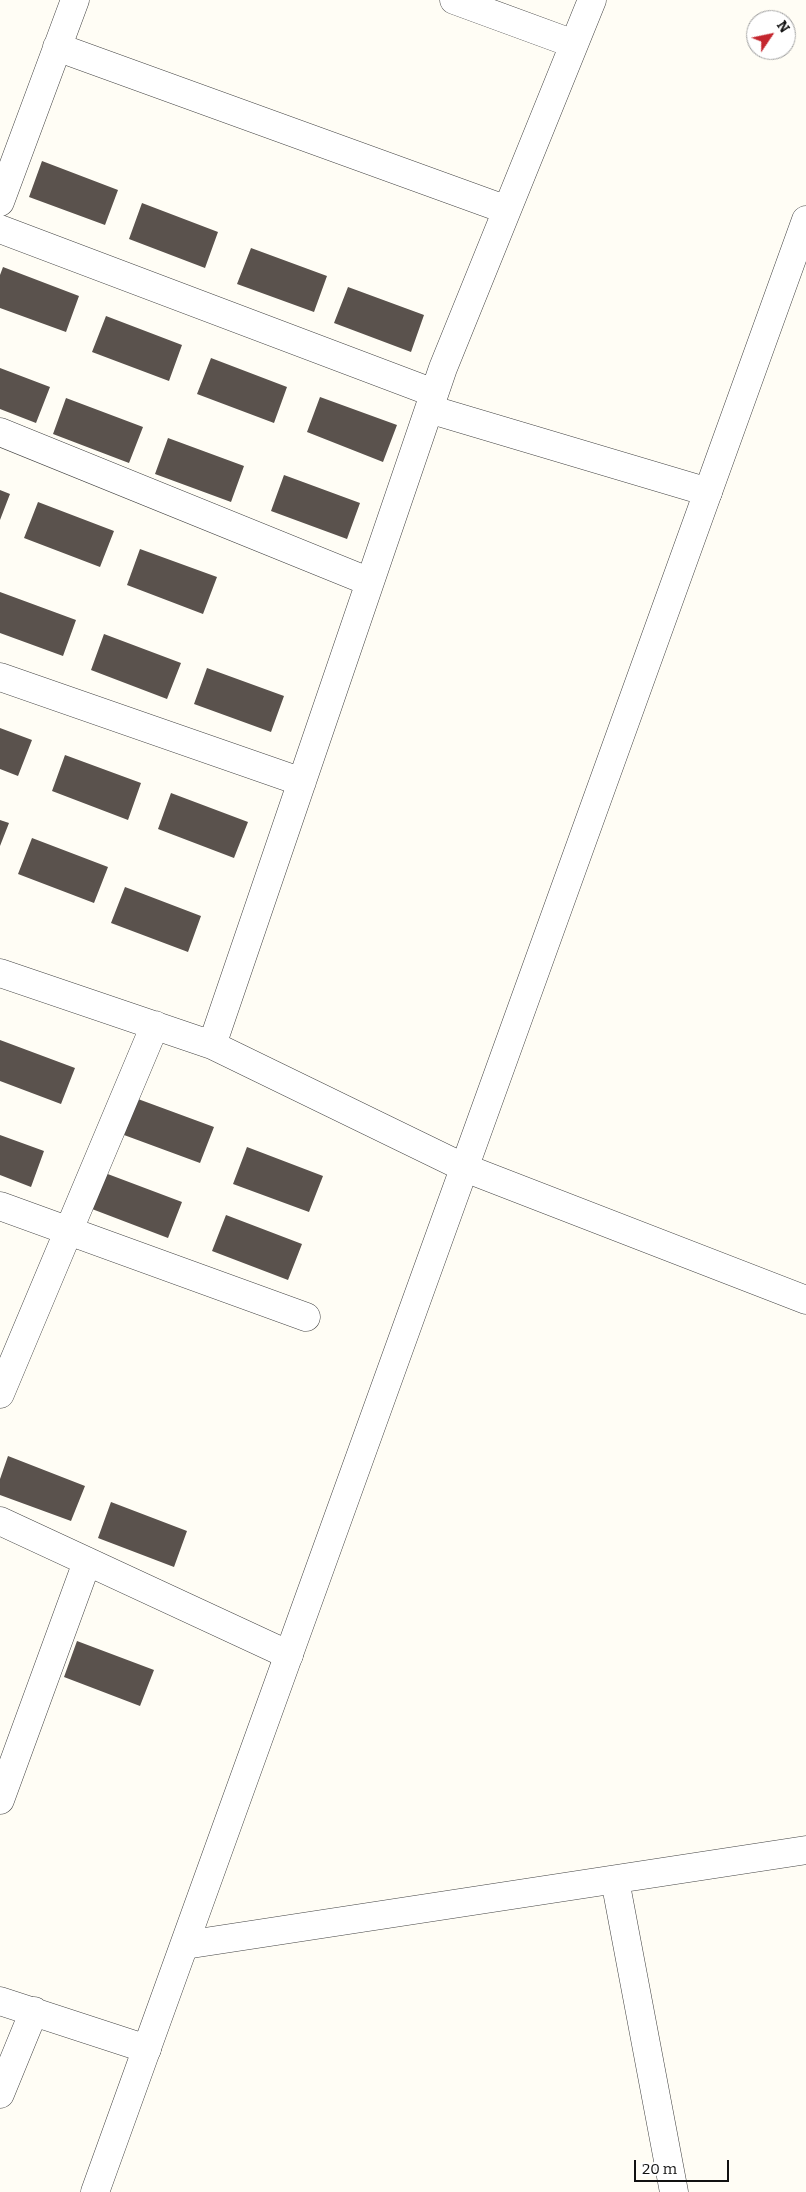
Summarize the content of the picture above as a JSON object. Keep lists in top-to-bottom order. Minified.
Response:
{"scale_bar":"20 m","north":"top right"}
